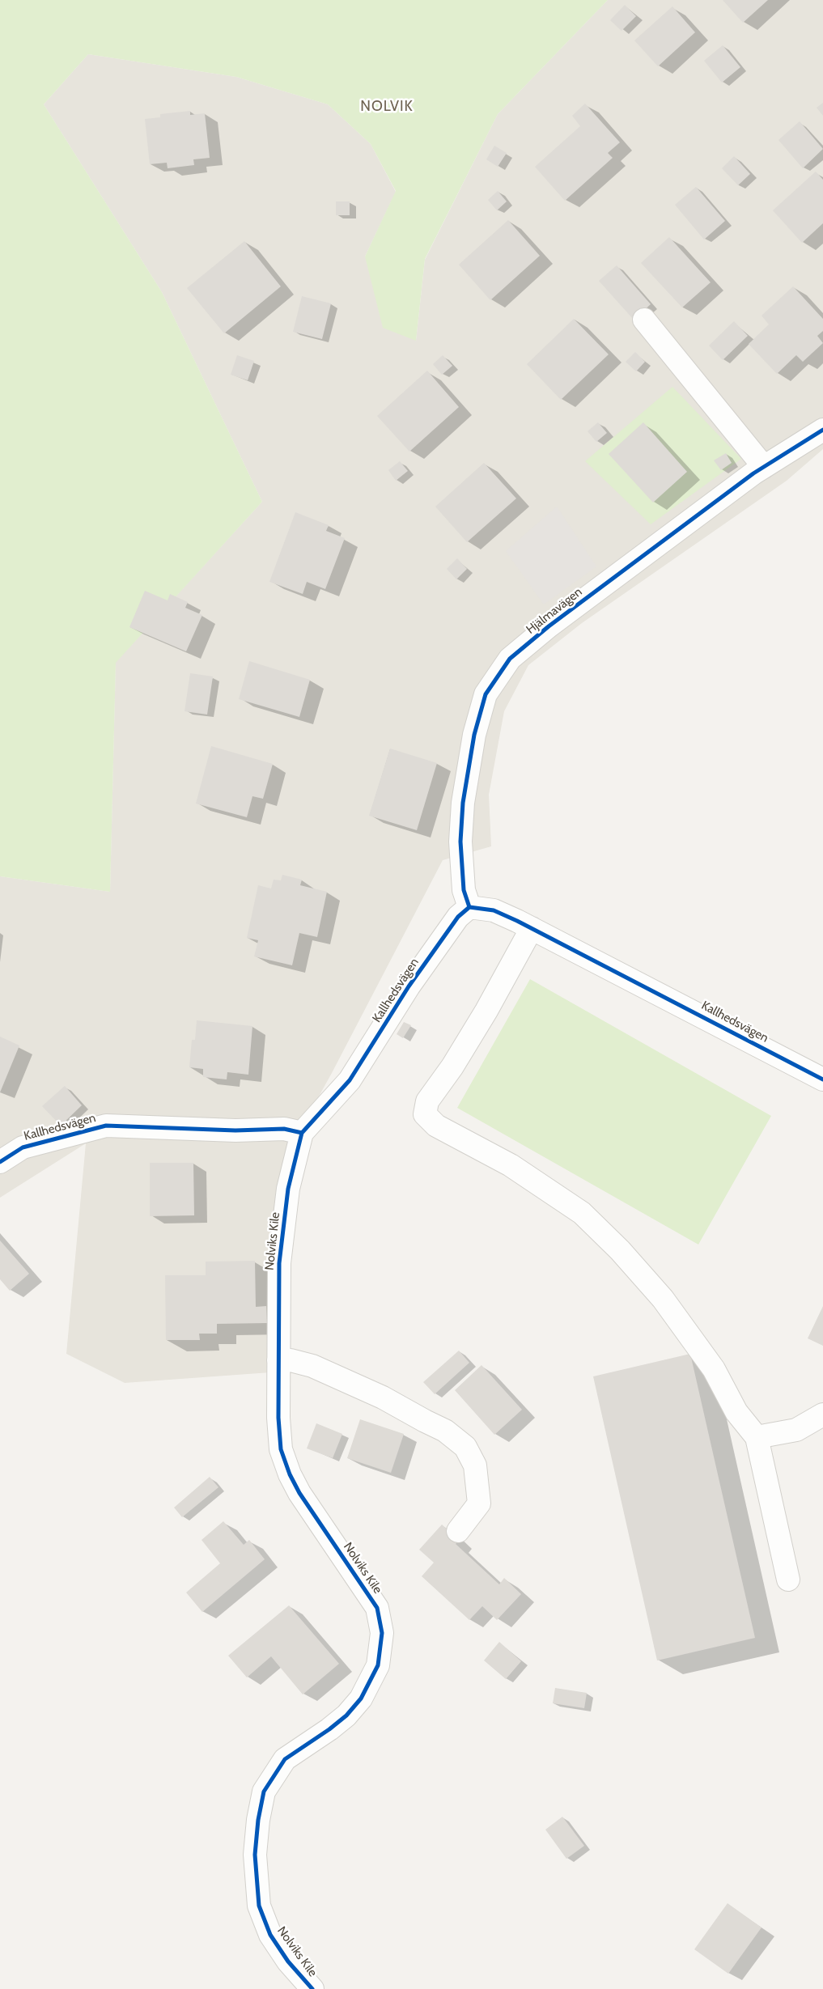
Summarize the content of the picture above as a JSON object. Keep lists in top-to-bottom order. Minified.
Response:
{"streets":{"street":["Hjälmavägen","Kallhedsvägen","Nolviks Kile"]},"crossings":[["Hjälmavägen","Kallhedsvägen"],["Kallhedsvägen","Nolviks Kile"]],"districts":["NOLVIK"]}
